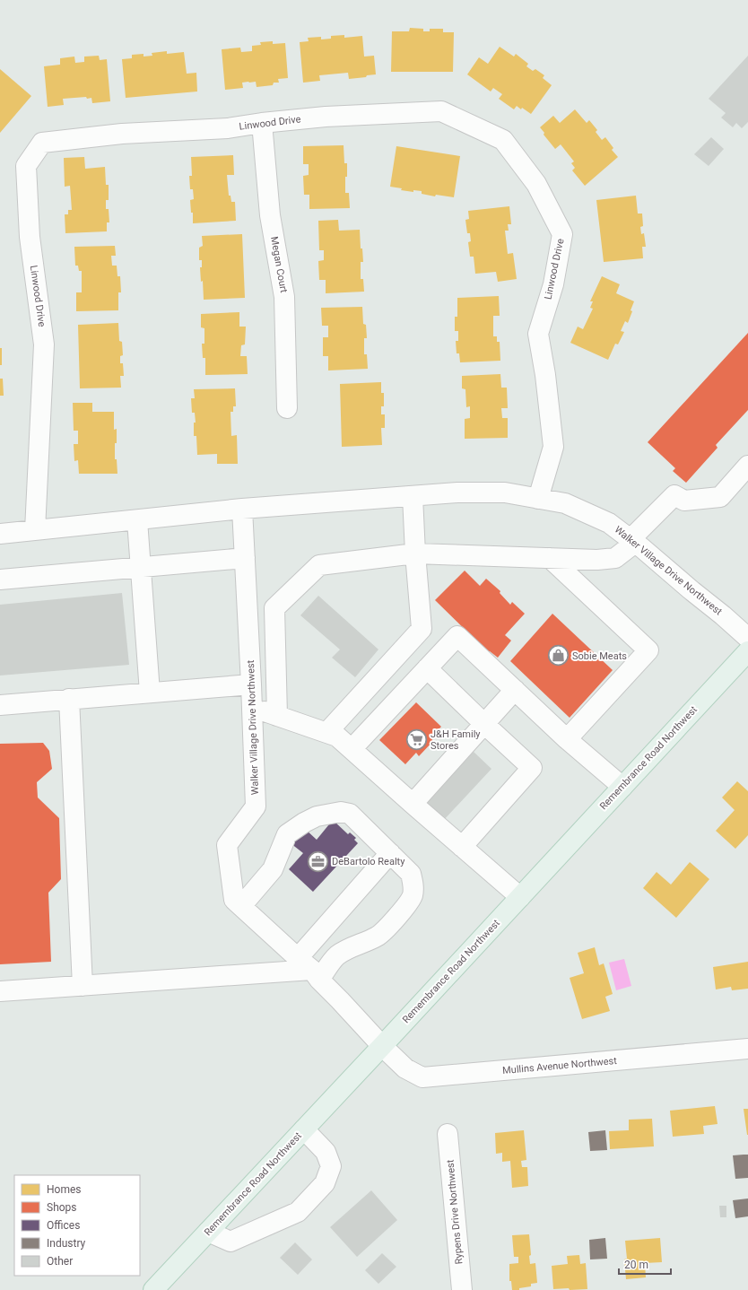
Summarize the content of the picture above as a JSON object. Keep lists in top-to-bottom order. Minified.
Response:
{"streets":{"main road":["Remembrance Road Northwest"],"street":["Linwood Drive","Megan Court","Walker Village Drive Northwest","Mullins Avenue Northwest","Rypens Drive Northwest"]},"crossings":[["Linwood Drive","Megan Court"],["Linwood Drive","Walker Village Drive Northwest"],["Walker Village Drive Northwest","Remembrance Road Northwest"],["Walker Village Drive Northwest","Mullins Avenue Northwest"],["Remembrance Road Northwest","Mullins Avenue Northwest"]],"places":{"shop":["Sobie Meats"],"supermarket":["J&H Family Stores"],"office":["DeBartolo Realty"]},"legend":["Homes","Shops","Offices","Industry","Other"],"scale_bar":"20 m"}
